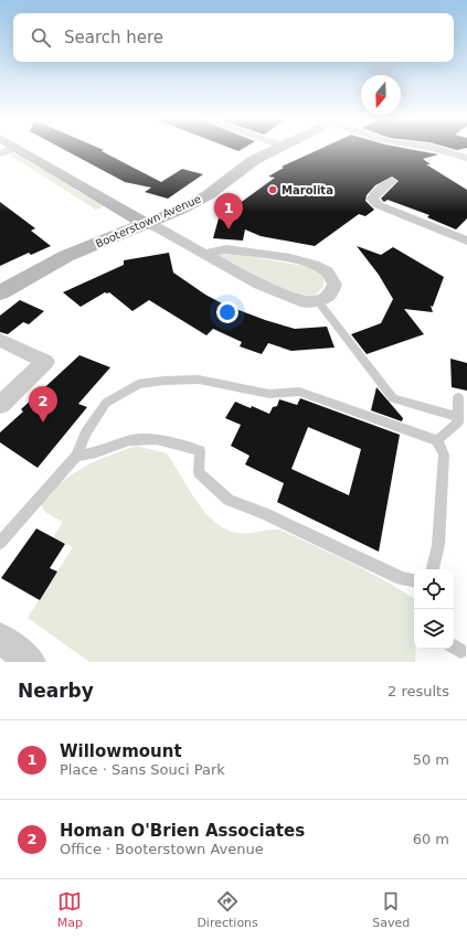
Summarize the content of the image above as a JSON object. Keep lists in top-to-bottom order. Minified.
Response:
{"streets":{"street":["Booterstown Avenue"]},"places":["Marolita"],"north":"bottom","page":{"search":"Search here","pins":["1","2"],"heading":["Nearby","2 results"],"list":[{"mark":"1","name":"Willowmount","note":"Place · Sans Souci Park","value":"50 m"},{"mark":"2","name":"Homan O'Brien Associates","note":"Office · Booterstown Avenue","value":"60 m"}],"nav":["Map","Directions","Saved"]}}
